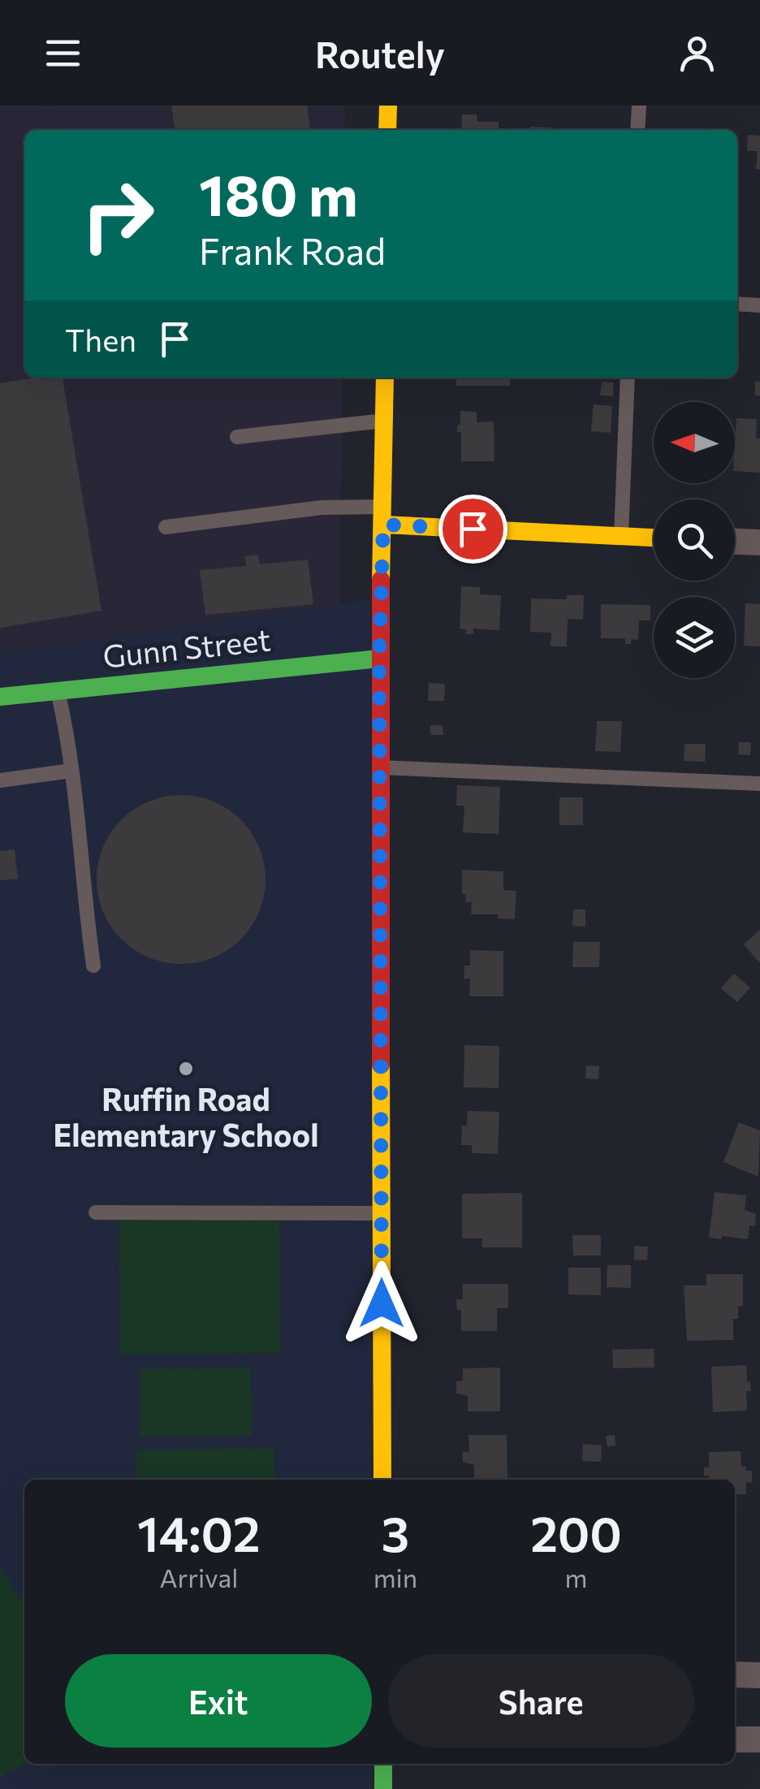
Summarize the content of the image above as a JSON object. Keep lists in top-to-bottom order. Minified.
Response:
{"streets":{"street":["Gunn Street"]},"places":["Ruffin Road Elementary School"],"north":"left","page":{"header":"Routely","turn":["180 m","Frank Road"],"then":"Then","eta":["14:02","Arrival","3","min","200","m"],"buttons":["Exit","Share"]}}
